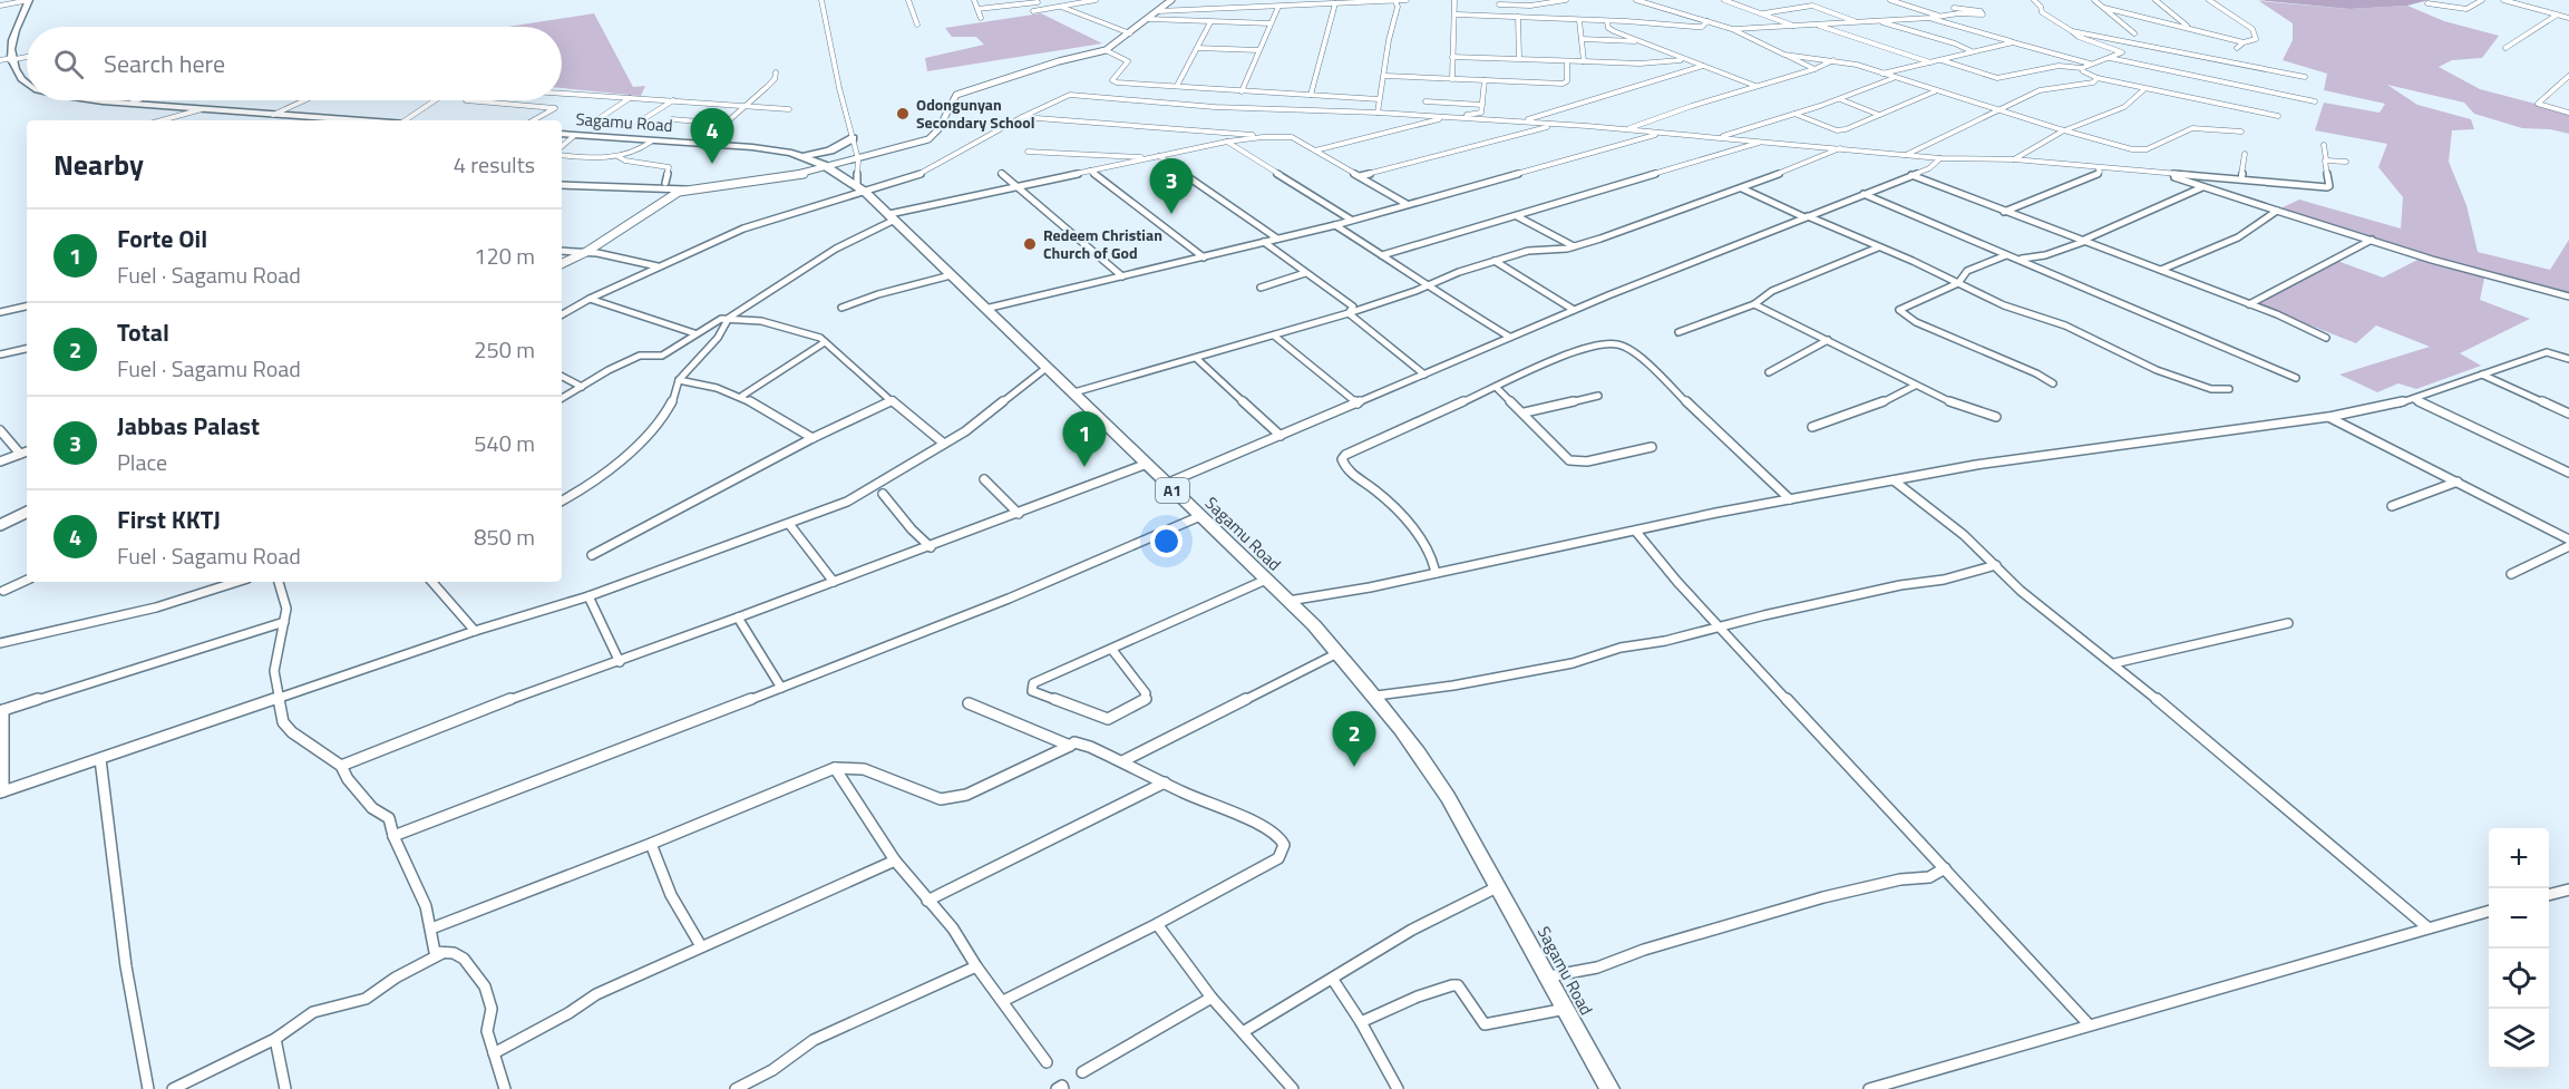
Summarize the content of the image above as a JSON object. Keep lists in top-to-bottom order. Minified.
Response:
{"streets":{"highway":["Sagamu Road","A1"]},"places":["Odongunyan Secondary School","Redeem Christian Church of God"],"page":{"search":"Search here","pins":["4","3","1","2"],"heading":["Nearby","4 results"],"list":[{"mark":"1","name":"Forte Oil","note":"Fuel · Sagamu Road","value":"120 m"},{"mark":"2","name":"Total","note":"Fuel · Sagamu Road","value":"250 m"},{"mark":"3","name":"Jabbas Palast","note":"Place","value":"540 m"},{"mark":"4","name":"First KKTJ","note":"Fuel · Sagamu Road","value":"850 m"}],"map_buttons":["+","−"]}}
